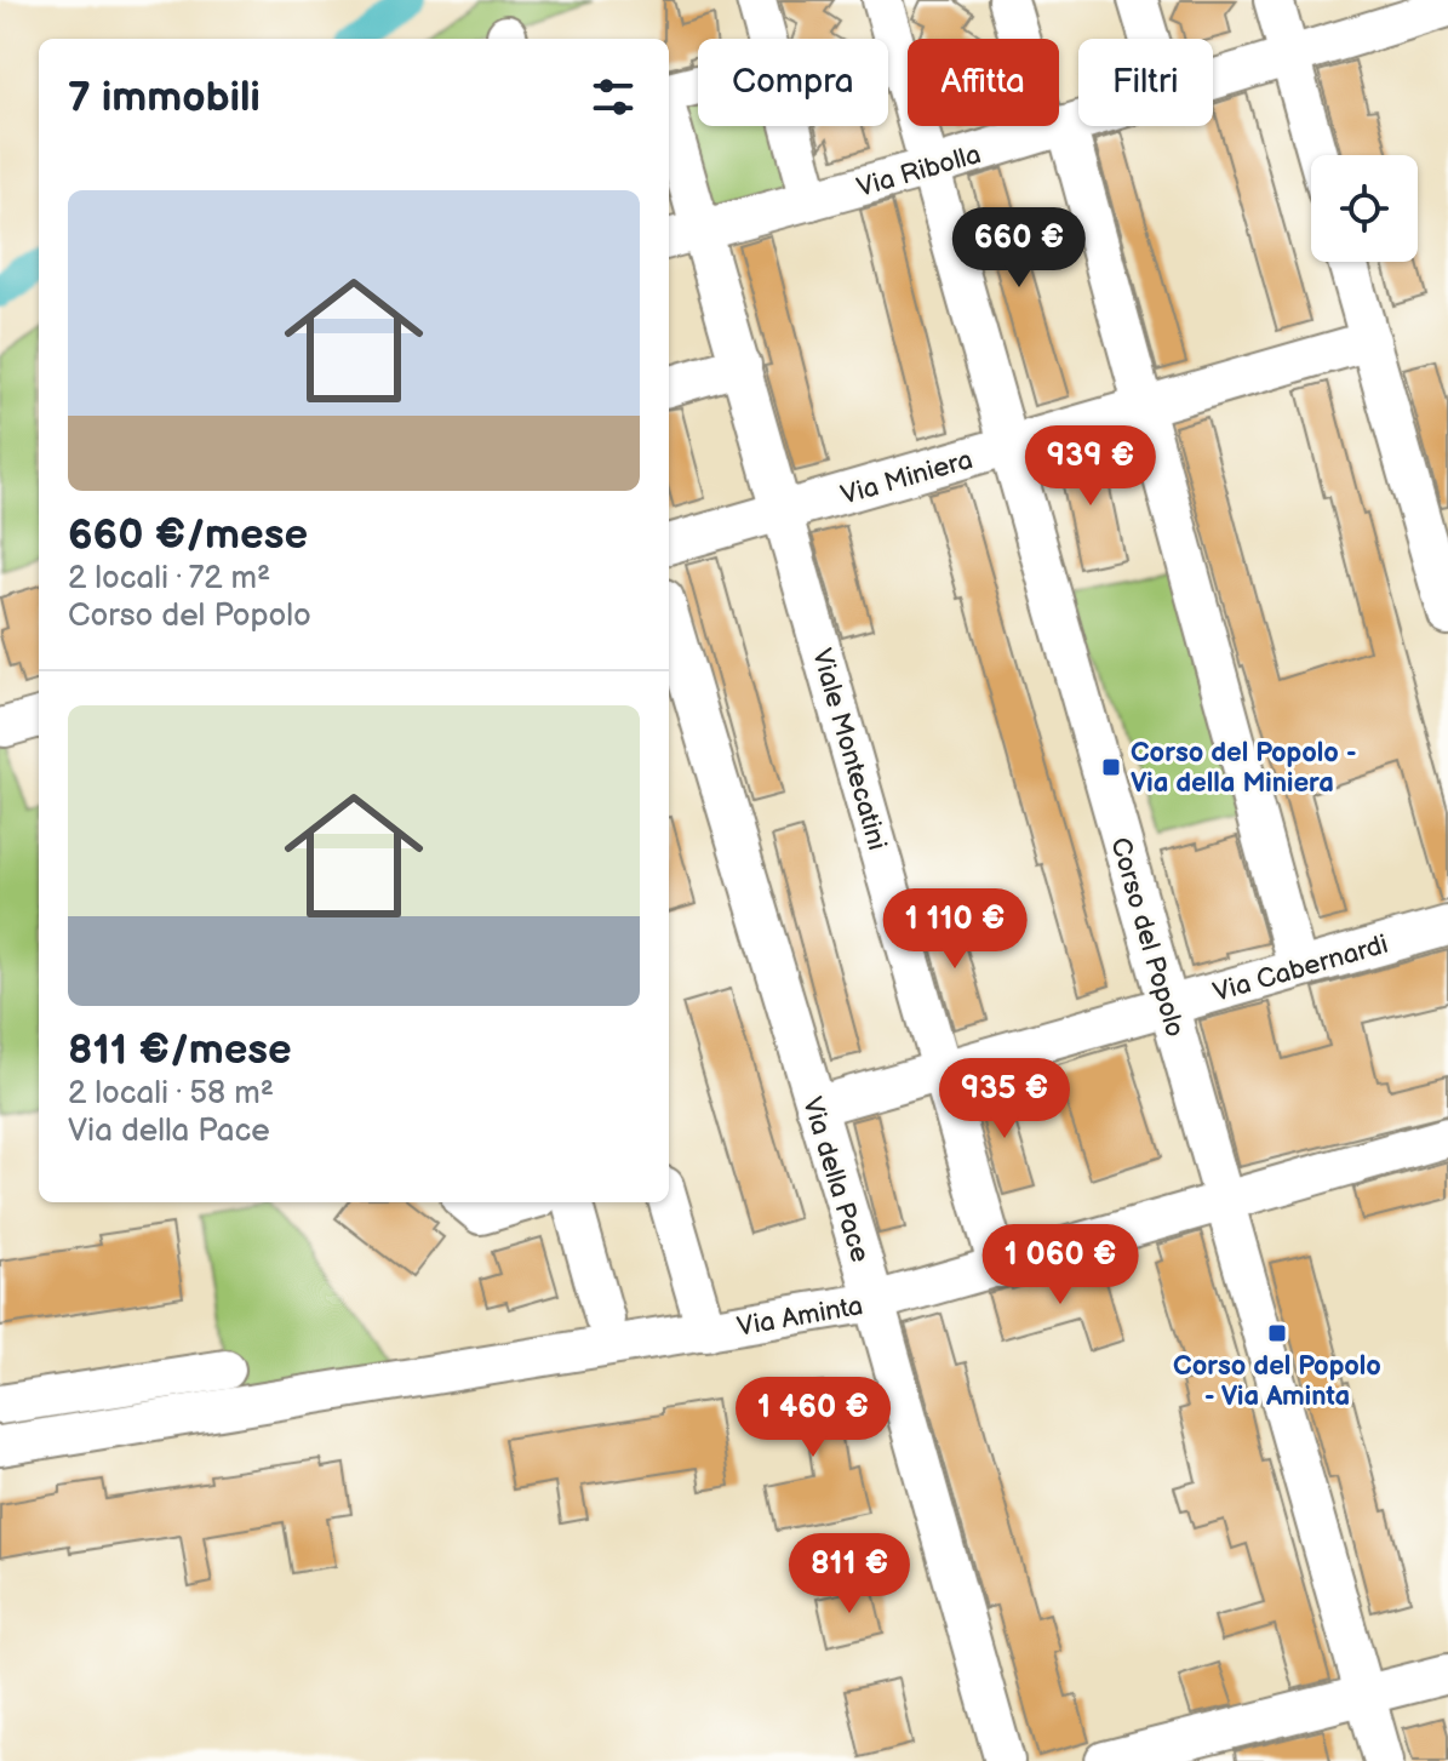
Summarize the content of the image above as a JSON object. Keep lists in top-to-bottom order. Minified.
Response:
{"streets":{"street":["Via Ribolla","Via Miniera","Viale Montecatini","Corso del Popolo","Via Cabernardi","Via della Pace","Via Aminta"]},"crossings":[["Via Ribolla","Viale Montecatini"],["Via Ribolla","Corso del Popolo"],["Via Miniera","Viale Montecatini"],["Via Miniera","Corso del Popolo"],["Viale Montecatini","Via Cabernardi"],["Viale Montecatini","Via Aminta"],["Corso del Popolo","Via Cabernardi"],["Corso del Popolo","Via Aminta"],["Via Cabernardi","Via della Pace"],["Via della Pace","Via Aminta"]],"places":{"transit":["Corso del Popolo - Via della Miniera","Corso del Popolo - Via Aminta"]},"page":{"chip":["Compra","Affitta","Filtri"],"heading":"7 immobili","list":[{"name":"660 €/mese","note":"2 locali · 72 m² · Corso del Popolo"},{"name":"811 €/mese","note":"2 locali · 58 m² · Via della Pace"}],"price":["660 €","939 €","1 110 €","935 €","1 060 €","1 460 €","811 €"]}}
